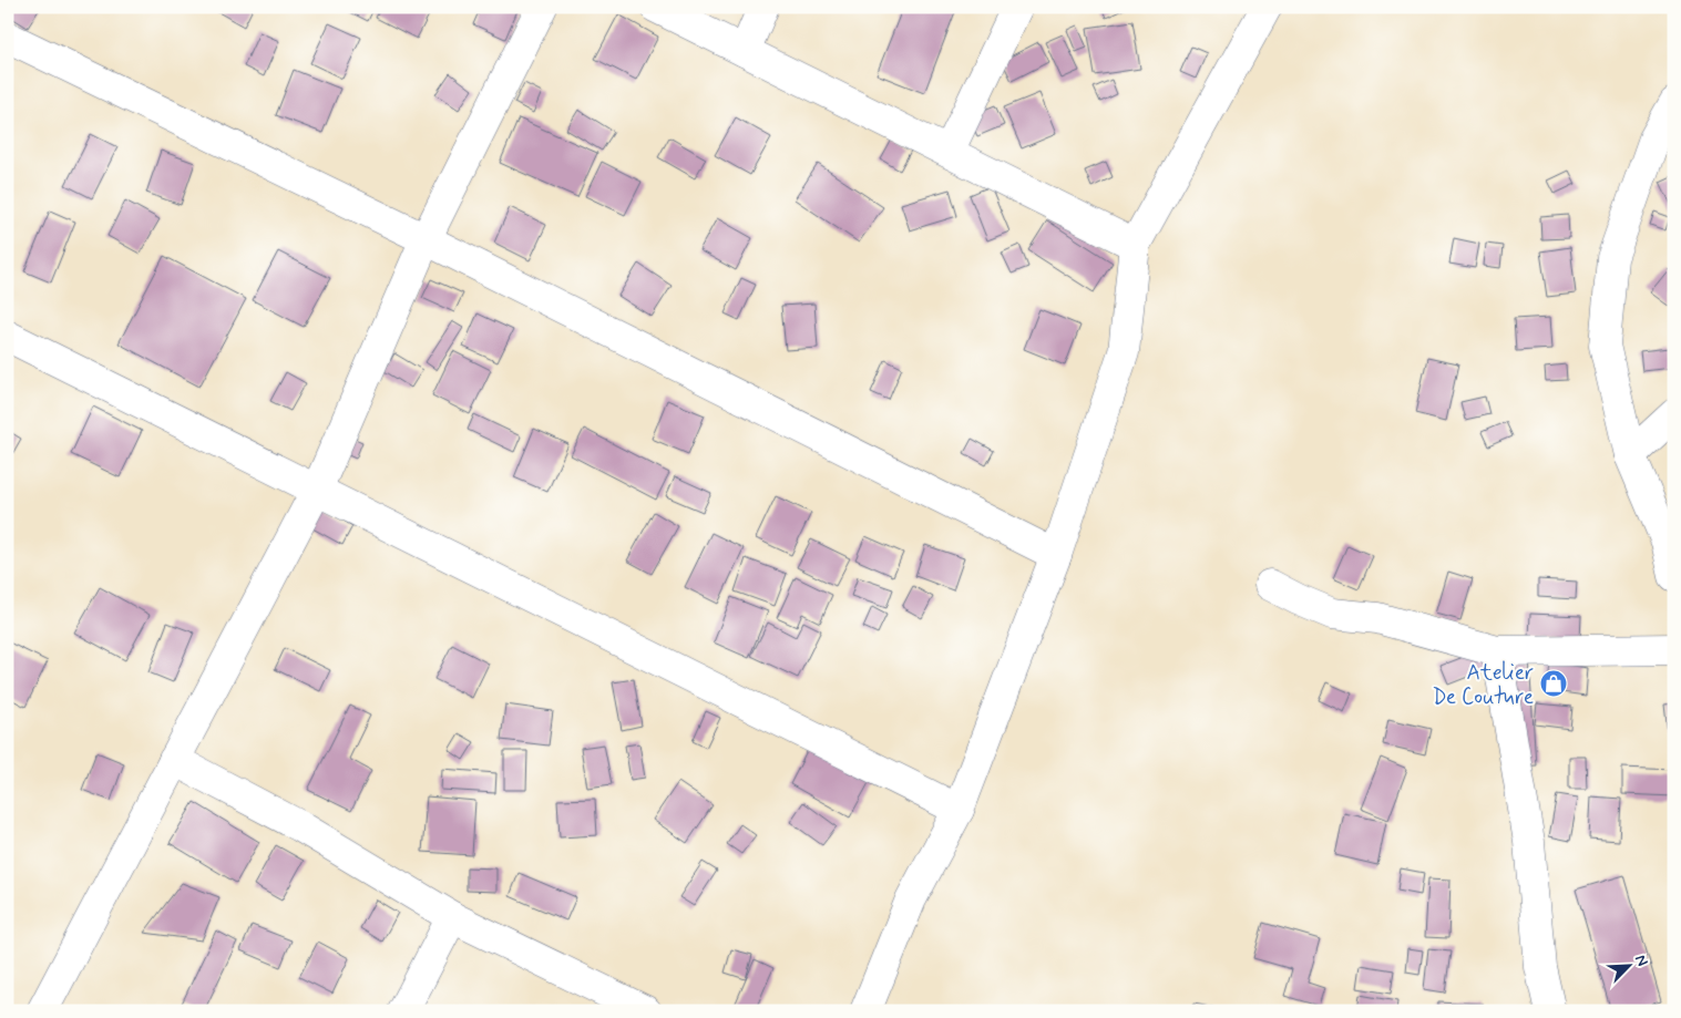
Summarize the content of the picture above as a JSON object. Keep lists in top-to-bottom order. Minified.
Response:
{"places":{"shop":["Atelier De Couture"]},"north":"top right"}
